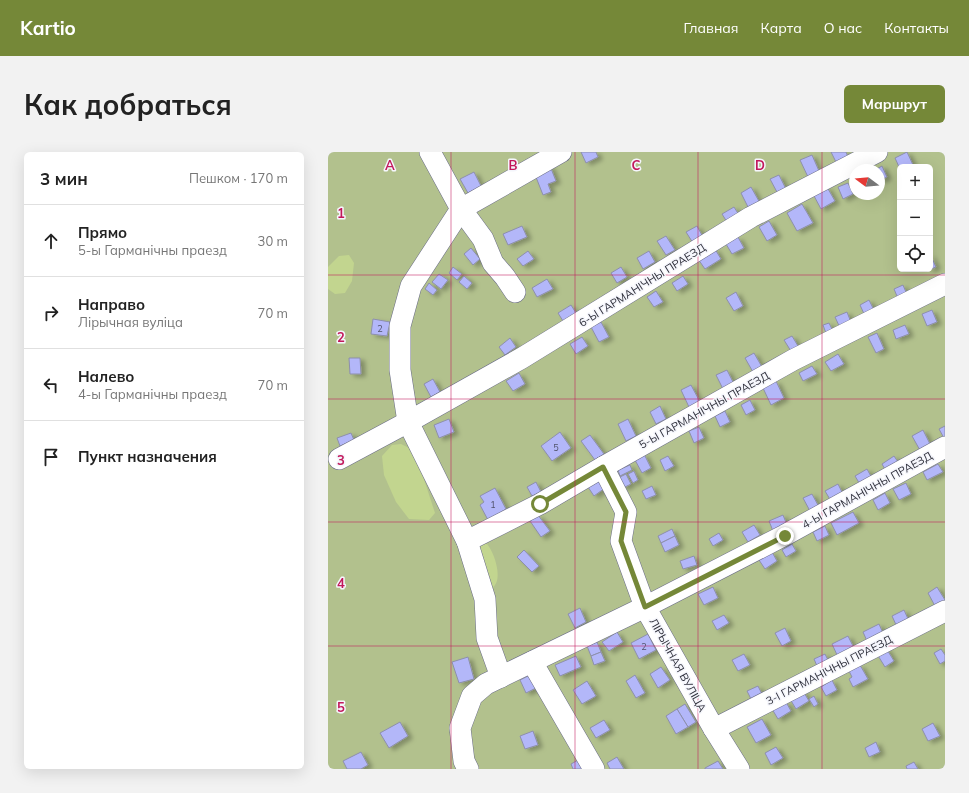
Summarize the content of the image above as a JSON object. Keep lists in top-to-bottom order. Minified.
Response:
{"streets":{"lane":["6-Ы ГАРМАНІЧНЫ ПРАЕЗД","5-Ы ГАРМАНІЧНЫ ПРАЕЗД","4-Ы ГАРМАНІЧНЫ ПРАЕЗД","ЛІРЫЧНАЯ ВУЛІЦА","3-І ГАРМАНІЧНЫ ПРАЕЗД"]},"crossings":[["5-Ы ГАРМАНІЧНЫ ПРАЕЗД","ЛІРЫЧНАЯ ВУЛІЦА"],["4-Ы ГАРМАНІЧНЫ ПРАЕЗД","ЛІРЫЧНАЯ ВУЛІЦА"],["ЛІРЫЧНАЯ ВУЛІЦА","3-І ГАРМАНІЧНЫ ПРАЕЗД"]],"house_numbers":["2","5","1","2"],"north":"left","page":{"header":"Kartio","nav":["Главная","Карта","О нас","Контакты"],"buttons":"Маршрут","title":"Как добраться","heading":["3 мин","Пешком · 170 m"],"map_buttons":["+","−"],"list":[["Прямо","5-ы Гарманічны праезд","30 m"],["Направо","Лірычная вуліца","70 m"],["Налево","4-ы Гарманічны праезд","70 m"],"Пункт назначения"]},"grid":{"columns":["A","B","C","D"],"rows":["1","2","3","4","5"]}}
